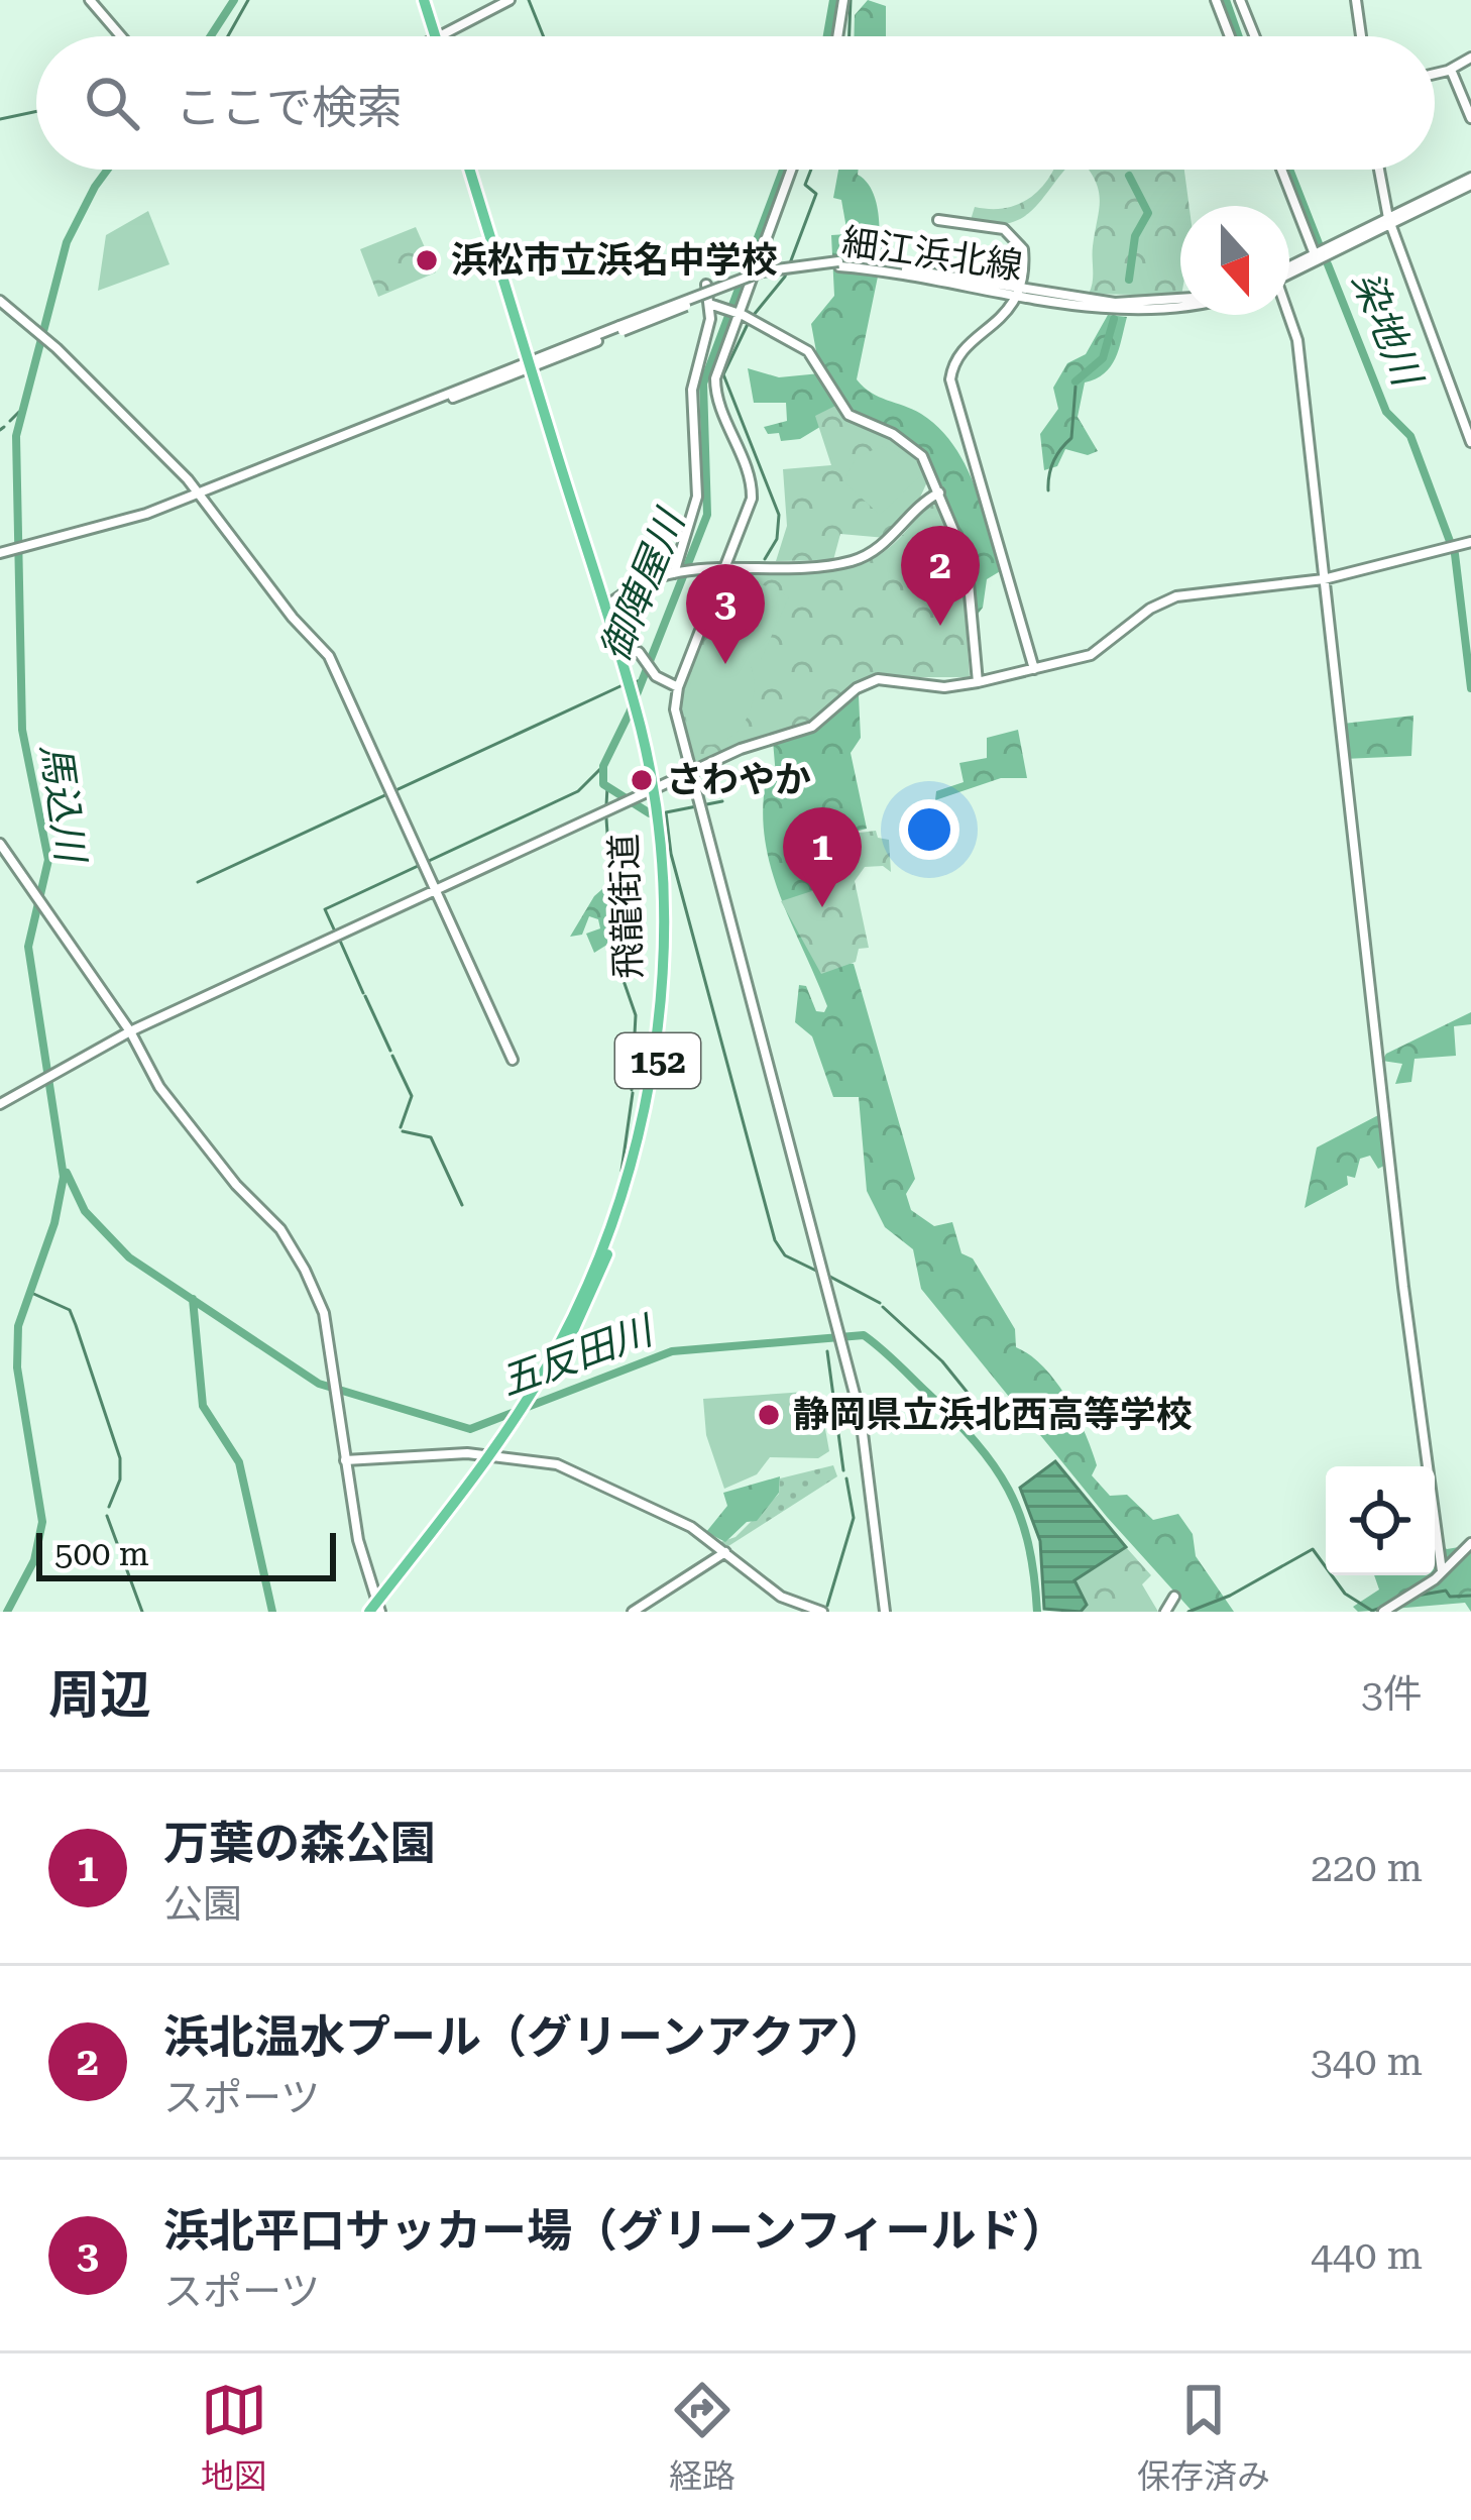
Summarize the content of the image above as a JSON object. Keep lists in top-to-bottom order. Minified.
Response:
{"streets":{"highway":["飛龍街道","152"],"street":["細江浜北線"]},"crossings":[["細江浜北線","飛龍街道"]],"water":["染地川","御陣屋川","馬込川","五反田川"],"places":["浜松市立浜名中学校","さわやか","静岡県立浜北西高等学校"],"scale_bar":"500 m","north":"bottom","page":{"search":"ここで検索","pins":["2","3","1"],"scale":"500 m","heading":["周辺","3件"],"list":[{"mark":"1","name":"万葉の森公園","note":"公園","value":"220 m"},{"mark":"2","name":"浜北温水プール（グリーンアクア）","note":"スポーツ","value":"340 m"},{"mark":"3","name":"浜北平口サッカー場（グリーンフィールド）","note":"スポーツ","value":"440 m"}],"nav":["地図","経路","保存済み"]}}
